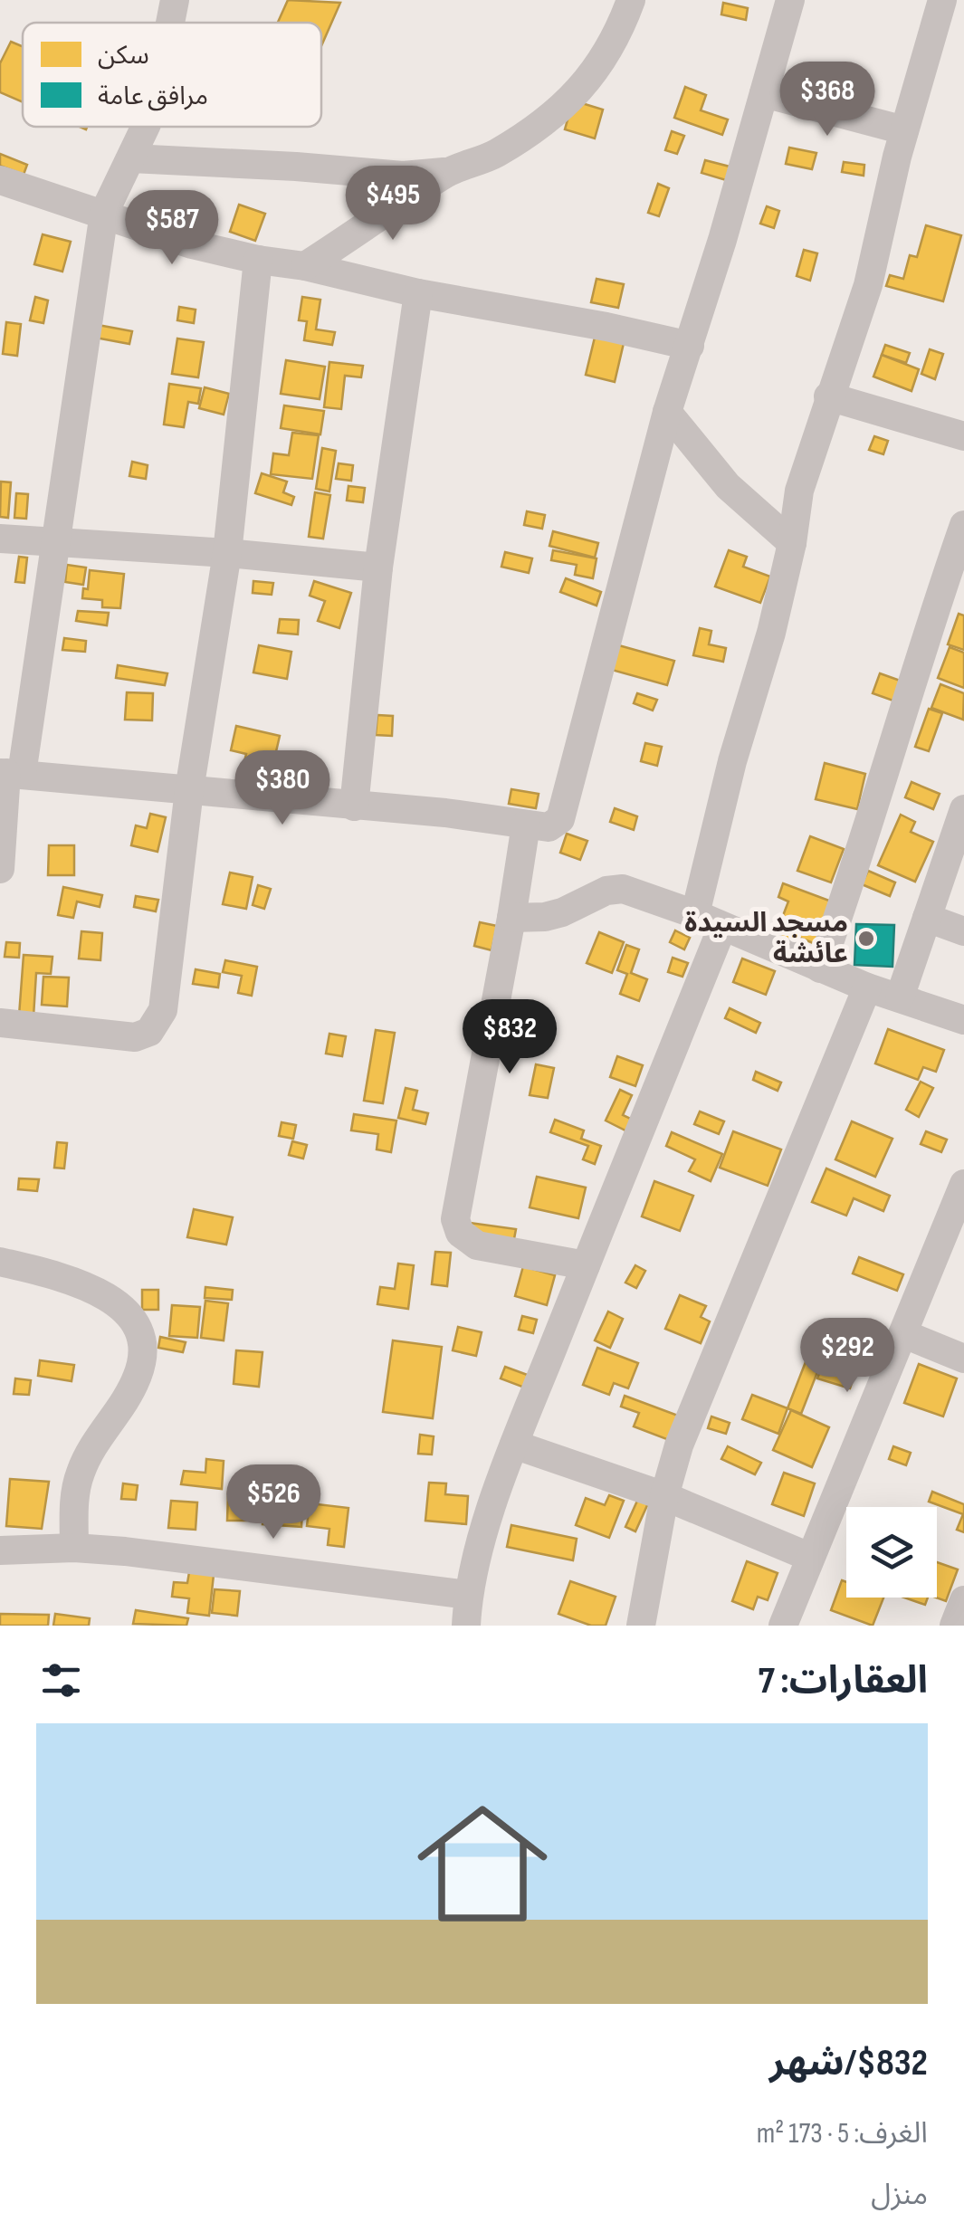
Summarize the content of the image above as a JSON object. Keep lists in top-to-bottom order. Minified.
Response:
{"places":["مسجد السيدة عائشة"],"legend":["سكن","مرافق عامة"],"page":{"price":["$368","$495","$587","$380","$832","$292","$526"],"heading":"العقارات: 7","list":[{"name":"$832/شهر","note":"الغرف: 5 · 173 m² · منزل"}]}}
